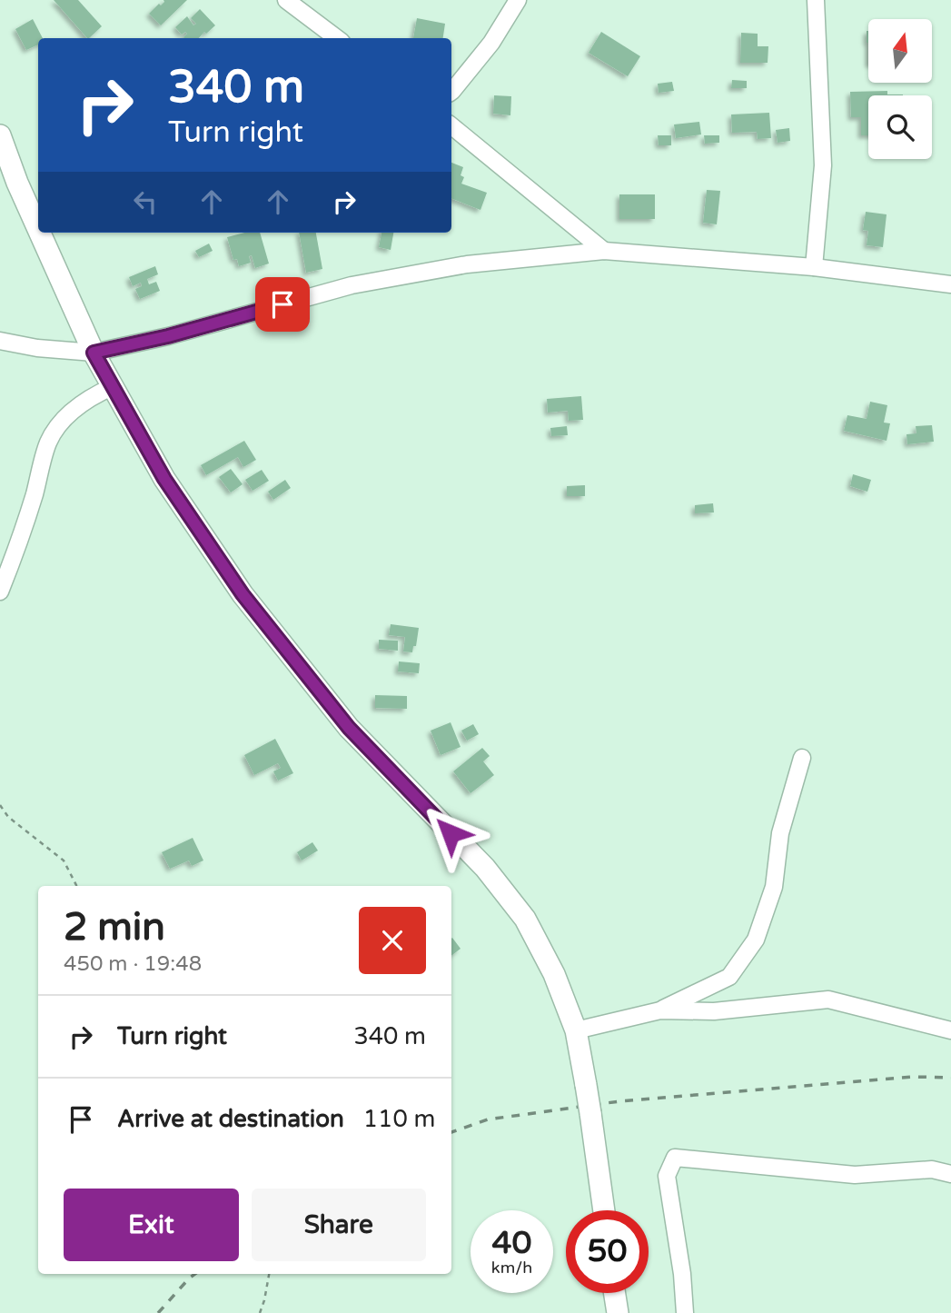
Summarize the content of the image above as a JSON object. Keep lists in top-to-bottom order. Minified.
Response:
{"north":"top","page":{"turn":["340 m","Turn right"],"heading":["2 min","450 m · 19:48"],"list":[{"name":"Turn right","value":"340 m"},{"name":"Arrive at destination","value":"110 m"}],"buttons":["Exit","Share"],"speed":"40 km/h","limit":"50"}}
